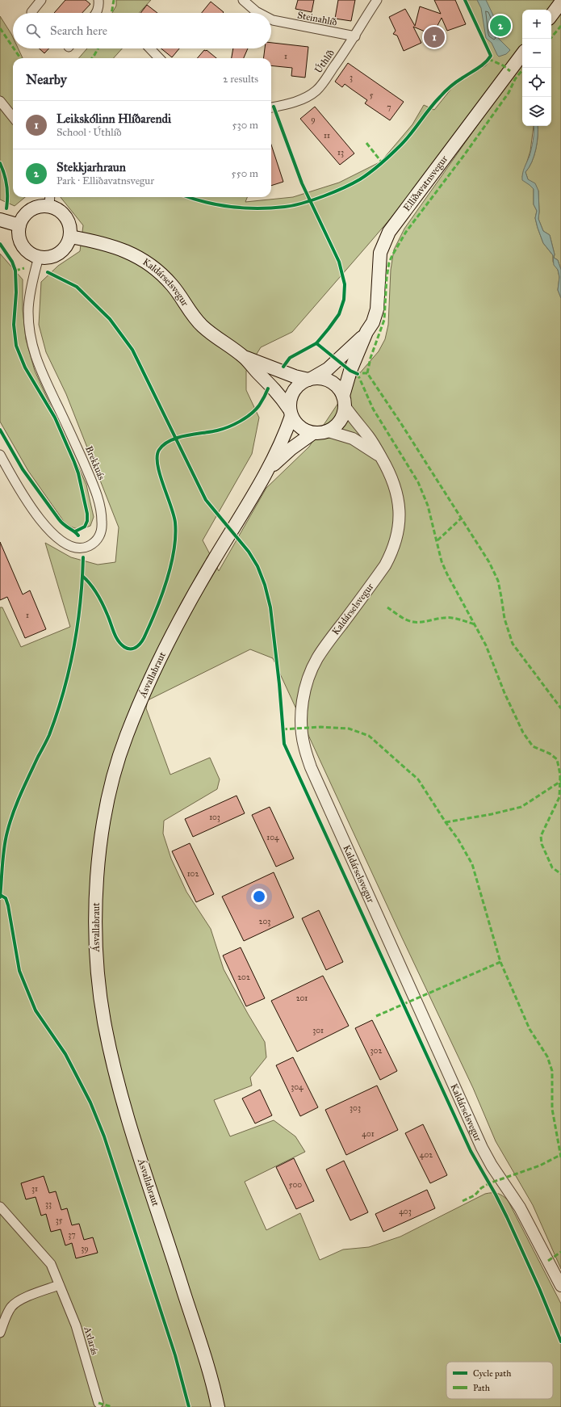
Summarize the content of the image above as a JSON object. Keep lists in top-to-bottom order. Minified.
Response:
{"streets":{"main road":["Elliðavatnsvegur","Kaldárselsvegur","Ásvallabraut"],"street":["Steinahlíð","Úthlíð","Brekkuás","Axlarás"]},"crossings":[["Steinahlíð","Úthlíð"],["Elliðavatnsvegur","Kaldárselsvegur"],["Elliðavatnsvegur","Ásvallabraut"],["Kaldárselsvegur","Brekkuás"],["Kaldárselsvegur","Ásvallabraut"]],"house_numbers":["1","3","5","7","9","11","13","1","103","104","102","203","202","201","301","302","304","303","401","402","500","31","33","403","35","37","39"],"legend":["Cycle path","Path"],"page":{"map_buttons":["+","−"],"search":"Search here","pins":["2","1"],"heading":["Nearby","2 results"],"list":[{"mark":"1","name":"Leikskólinn Hlíðarendi","note":"School · Úthlíð","value":"530 m"},{"mark":"2","name":"Stekkjarhraun","note":"Park · Elliðavatnsvegur","value":"550 m"}]}}
